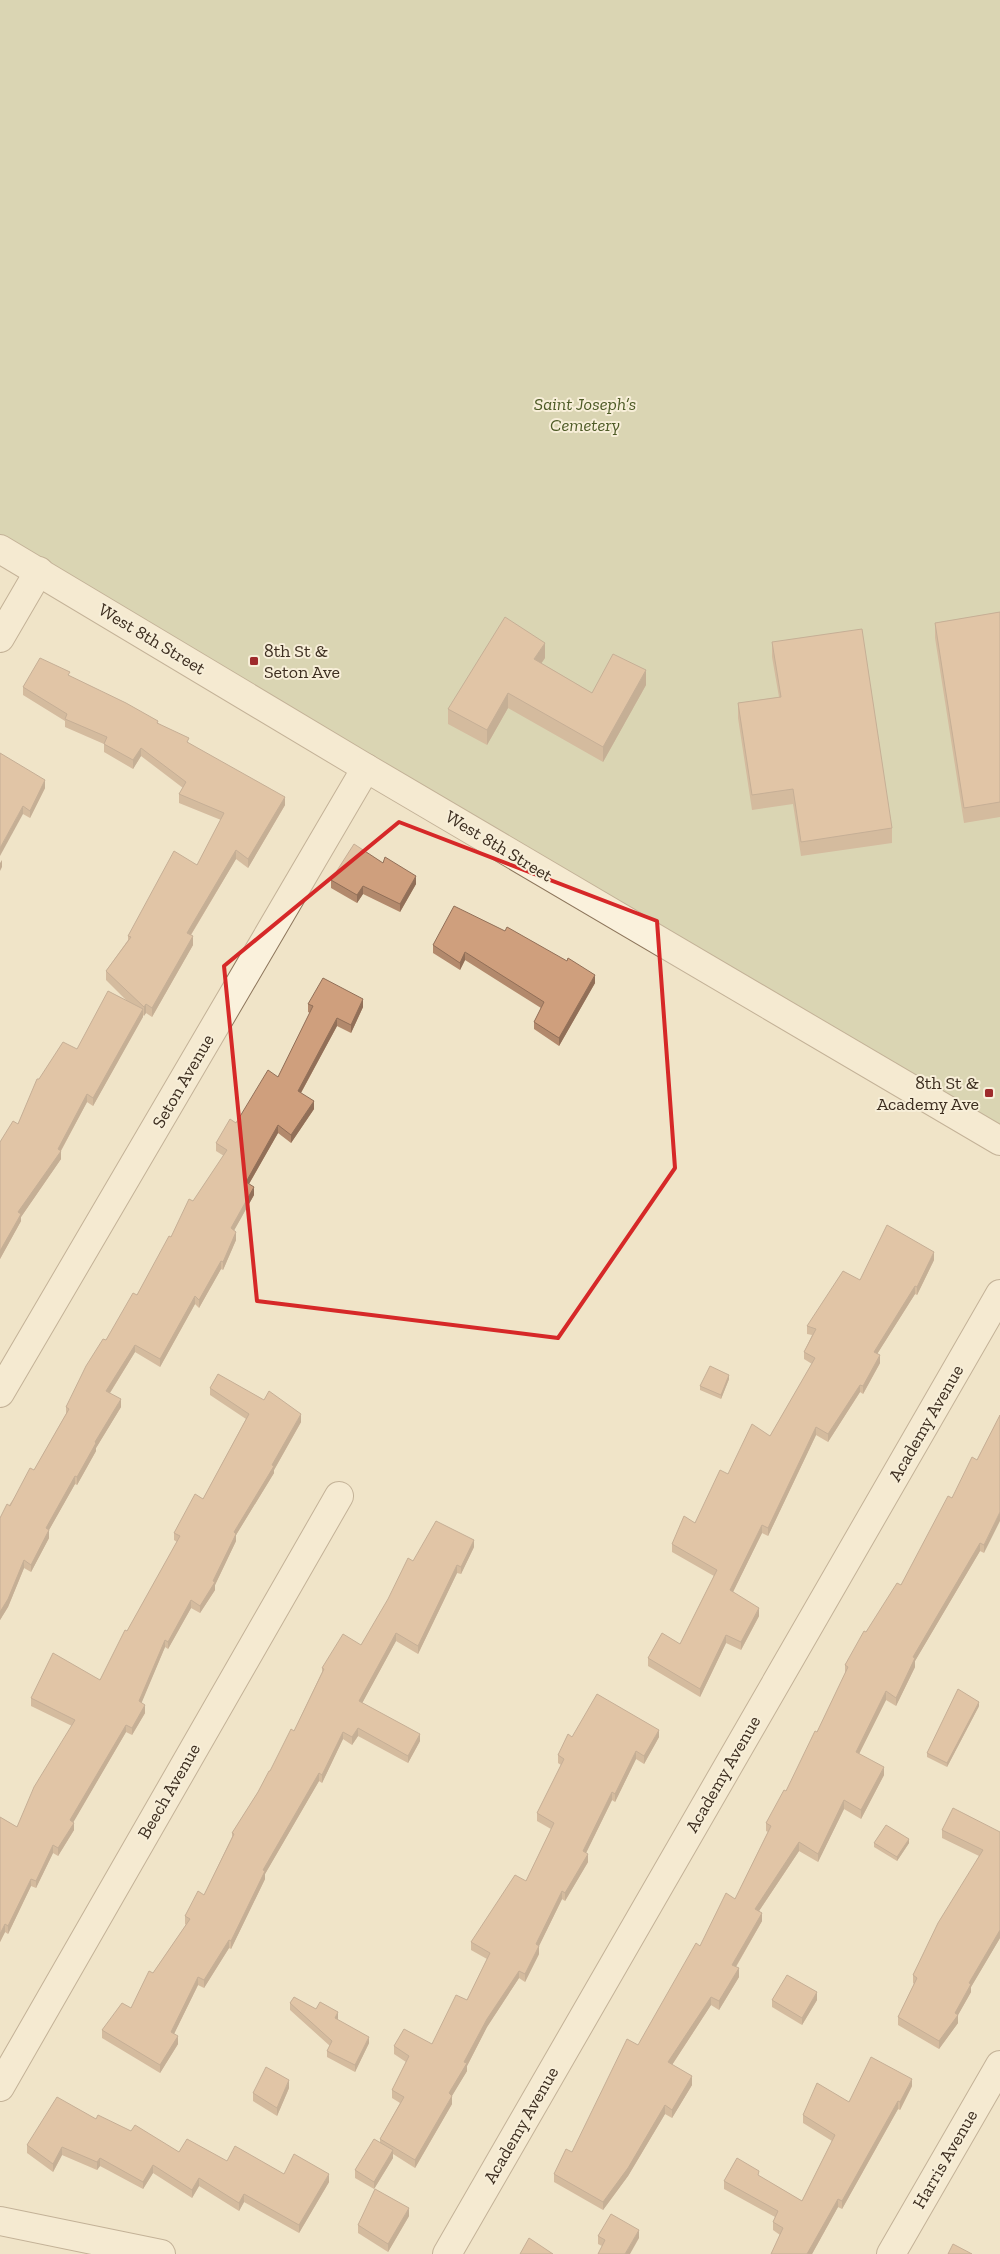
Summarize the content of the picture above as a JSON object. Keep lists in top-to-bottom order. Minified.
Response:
{"streets":{"street":["West 8th Street","Seton Avenue","Academy Avenue","Beech Avenue","Harris Avenue"]},"crossings":[["West 8th Street","Seton Avenue"]],"parks":["Saint Joseph’s Cemetery"],"places":{"transit":["8th St & Seton Ave","8th St & Academy Ave"]}}
